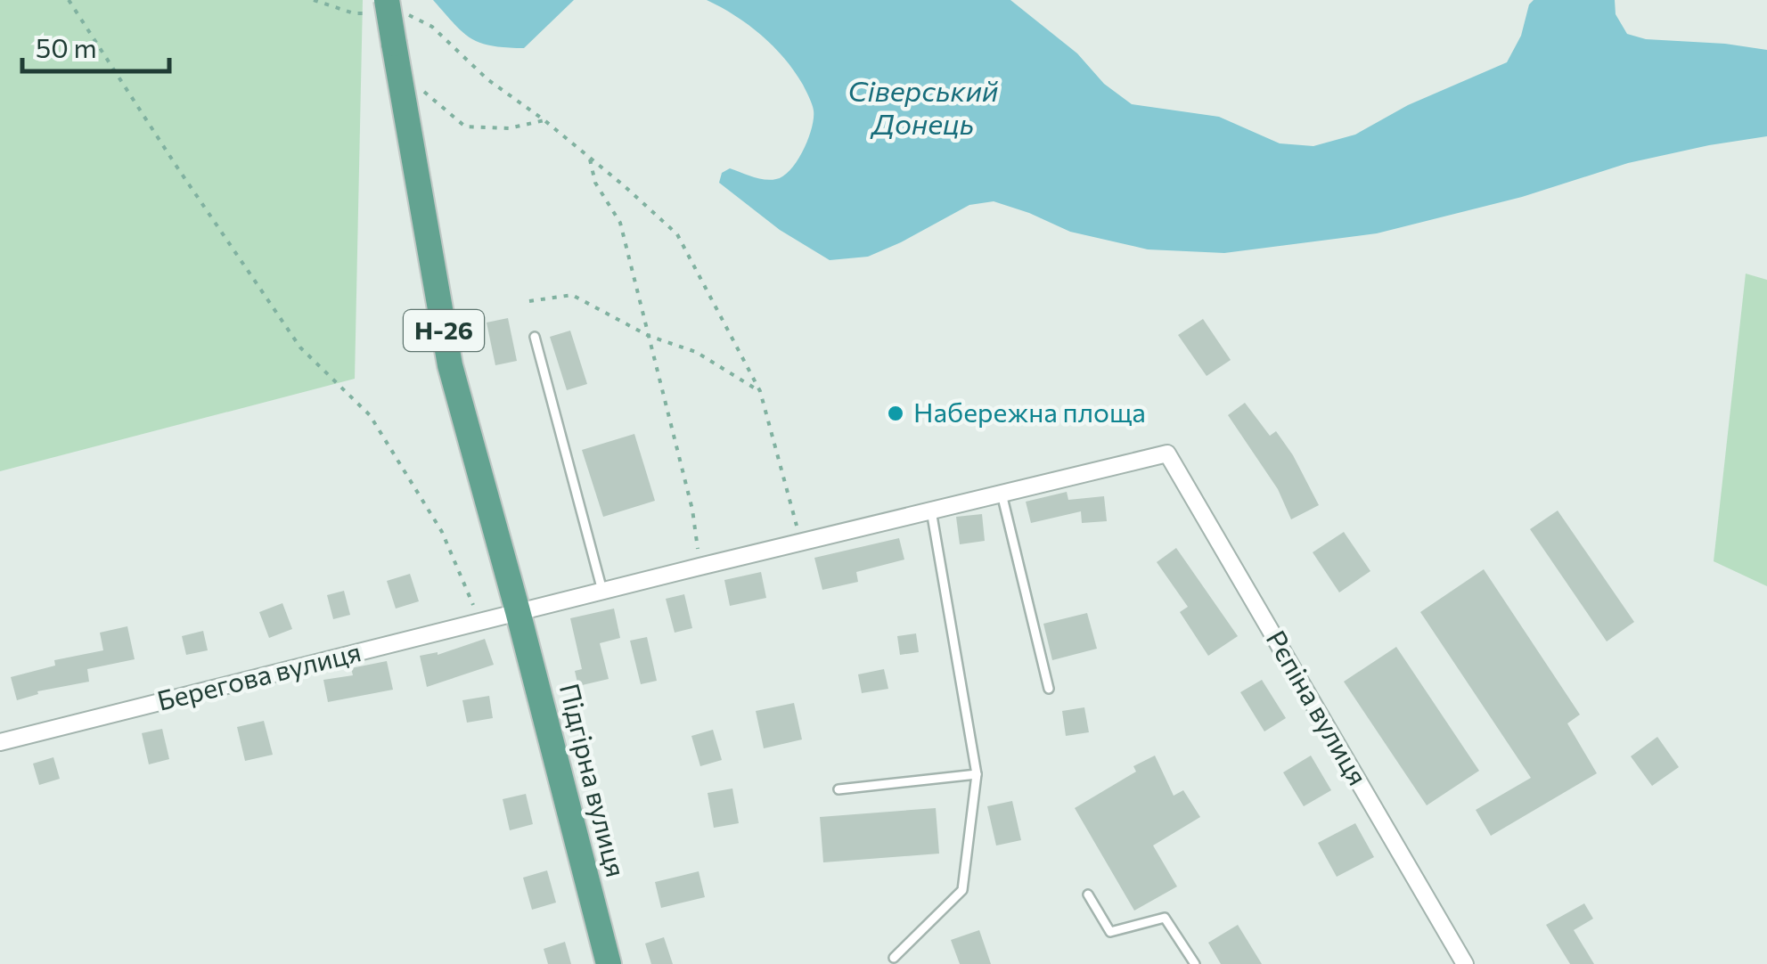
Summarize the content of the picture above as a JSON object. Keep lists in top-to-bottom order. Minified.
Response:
{"streets":{"main road":["Н-26","Підгірна вулиця"],"street":["Берегова вулиця","Рєпіна вулиця"]},"crossings":[["Н-26","Берегова вулиця"],["Н-26","Підгірна вулиця"],["Берегова вулиця","Підгірна вулиця"]],"water":["Сіверський Донець"],"places":["Набережна площа"],"scale_bar":"50 m"}
